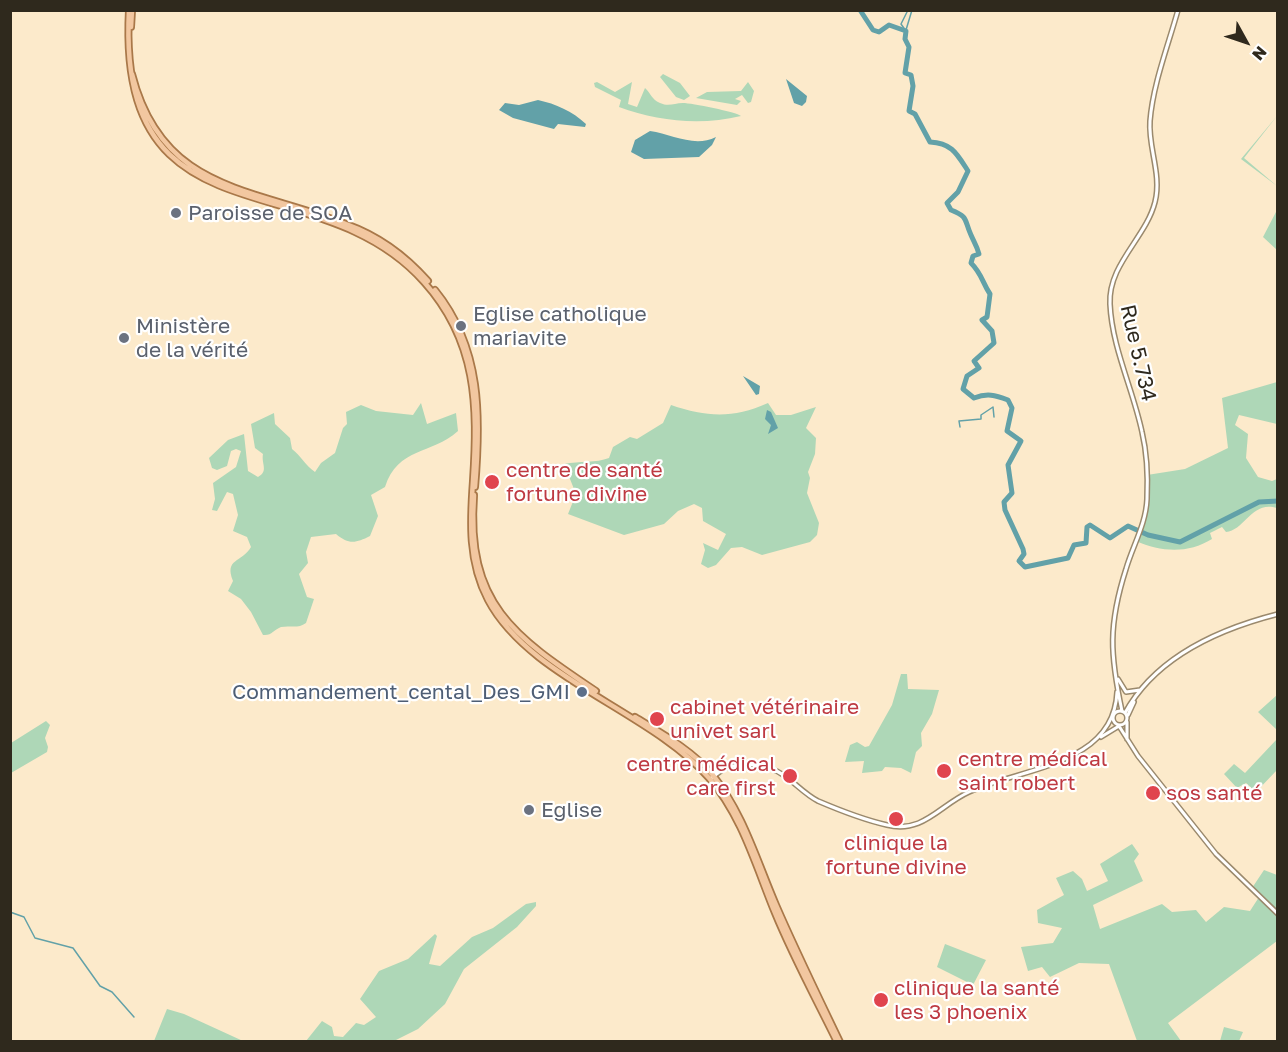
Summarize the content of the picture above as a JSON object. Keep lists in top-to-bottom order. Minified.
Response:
{"streets":{"street":["Rue 5.734"]},"places":["Paroisse de SOA","Eglise catholique mariavite","Ministère de la vérité","centre de santé fortune divine","Commandement_cental_Des_GMI","cabinet vétérinaire univet sarl","centre médical saint robert","centre médical care first","sos santé","Eglise","clinique la fortune divine","clinique la santé les 3 phoenix"],"north":"bottom right"}
